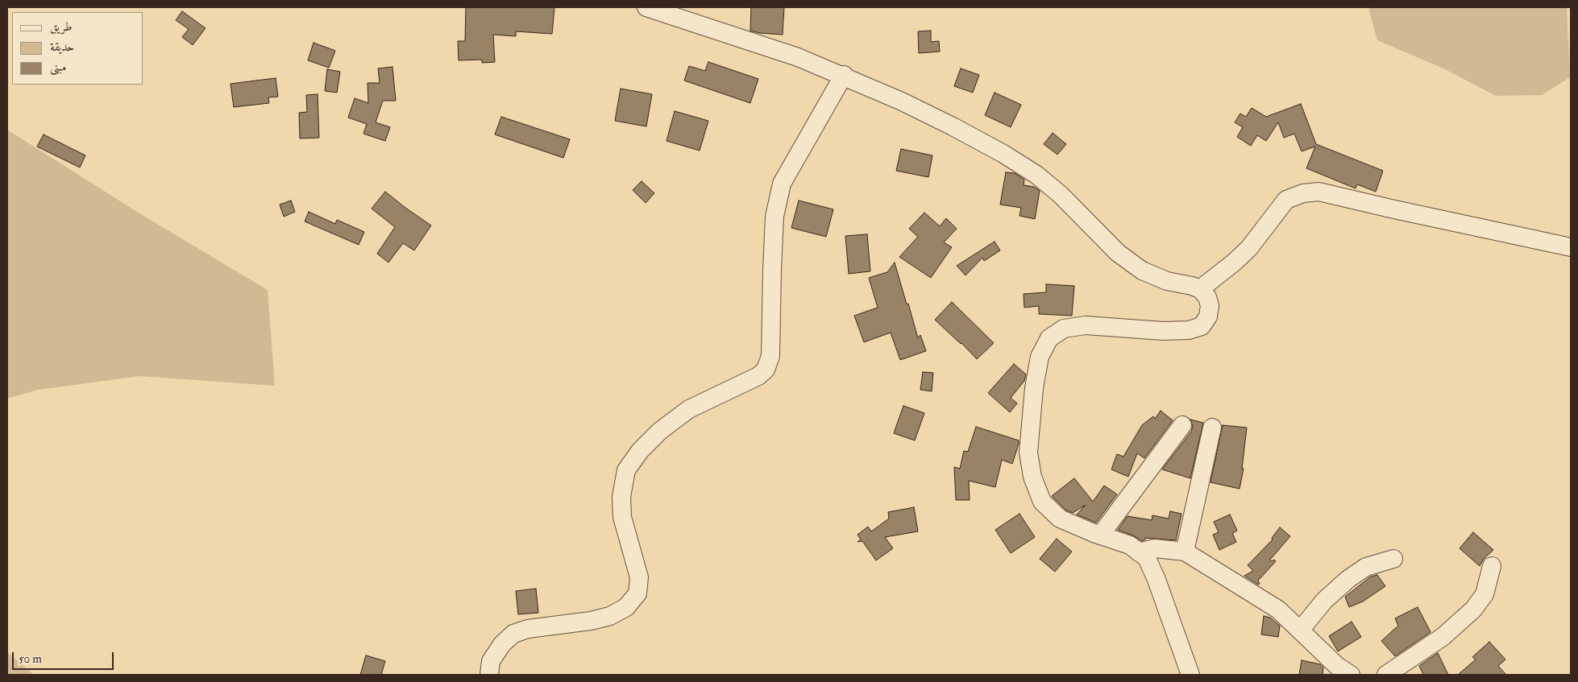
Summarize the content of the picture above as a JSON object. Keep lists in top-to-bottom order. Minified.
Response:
{"legend":["طريق","حديقة","مبنى"],"scale_bar":"50 m"}
